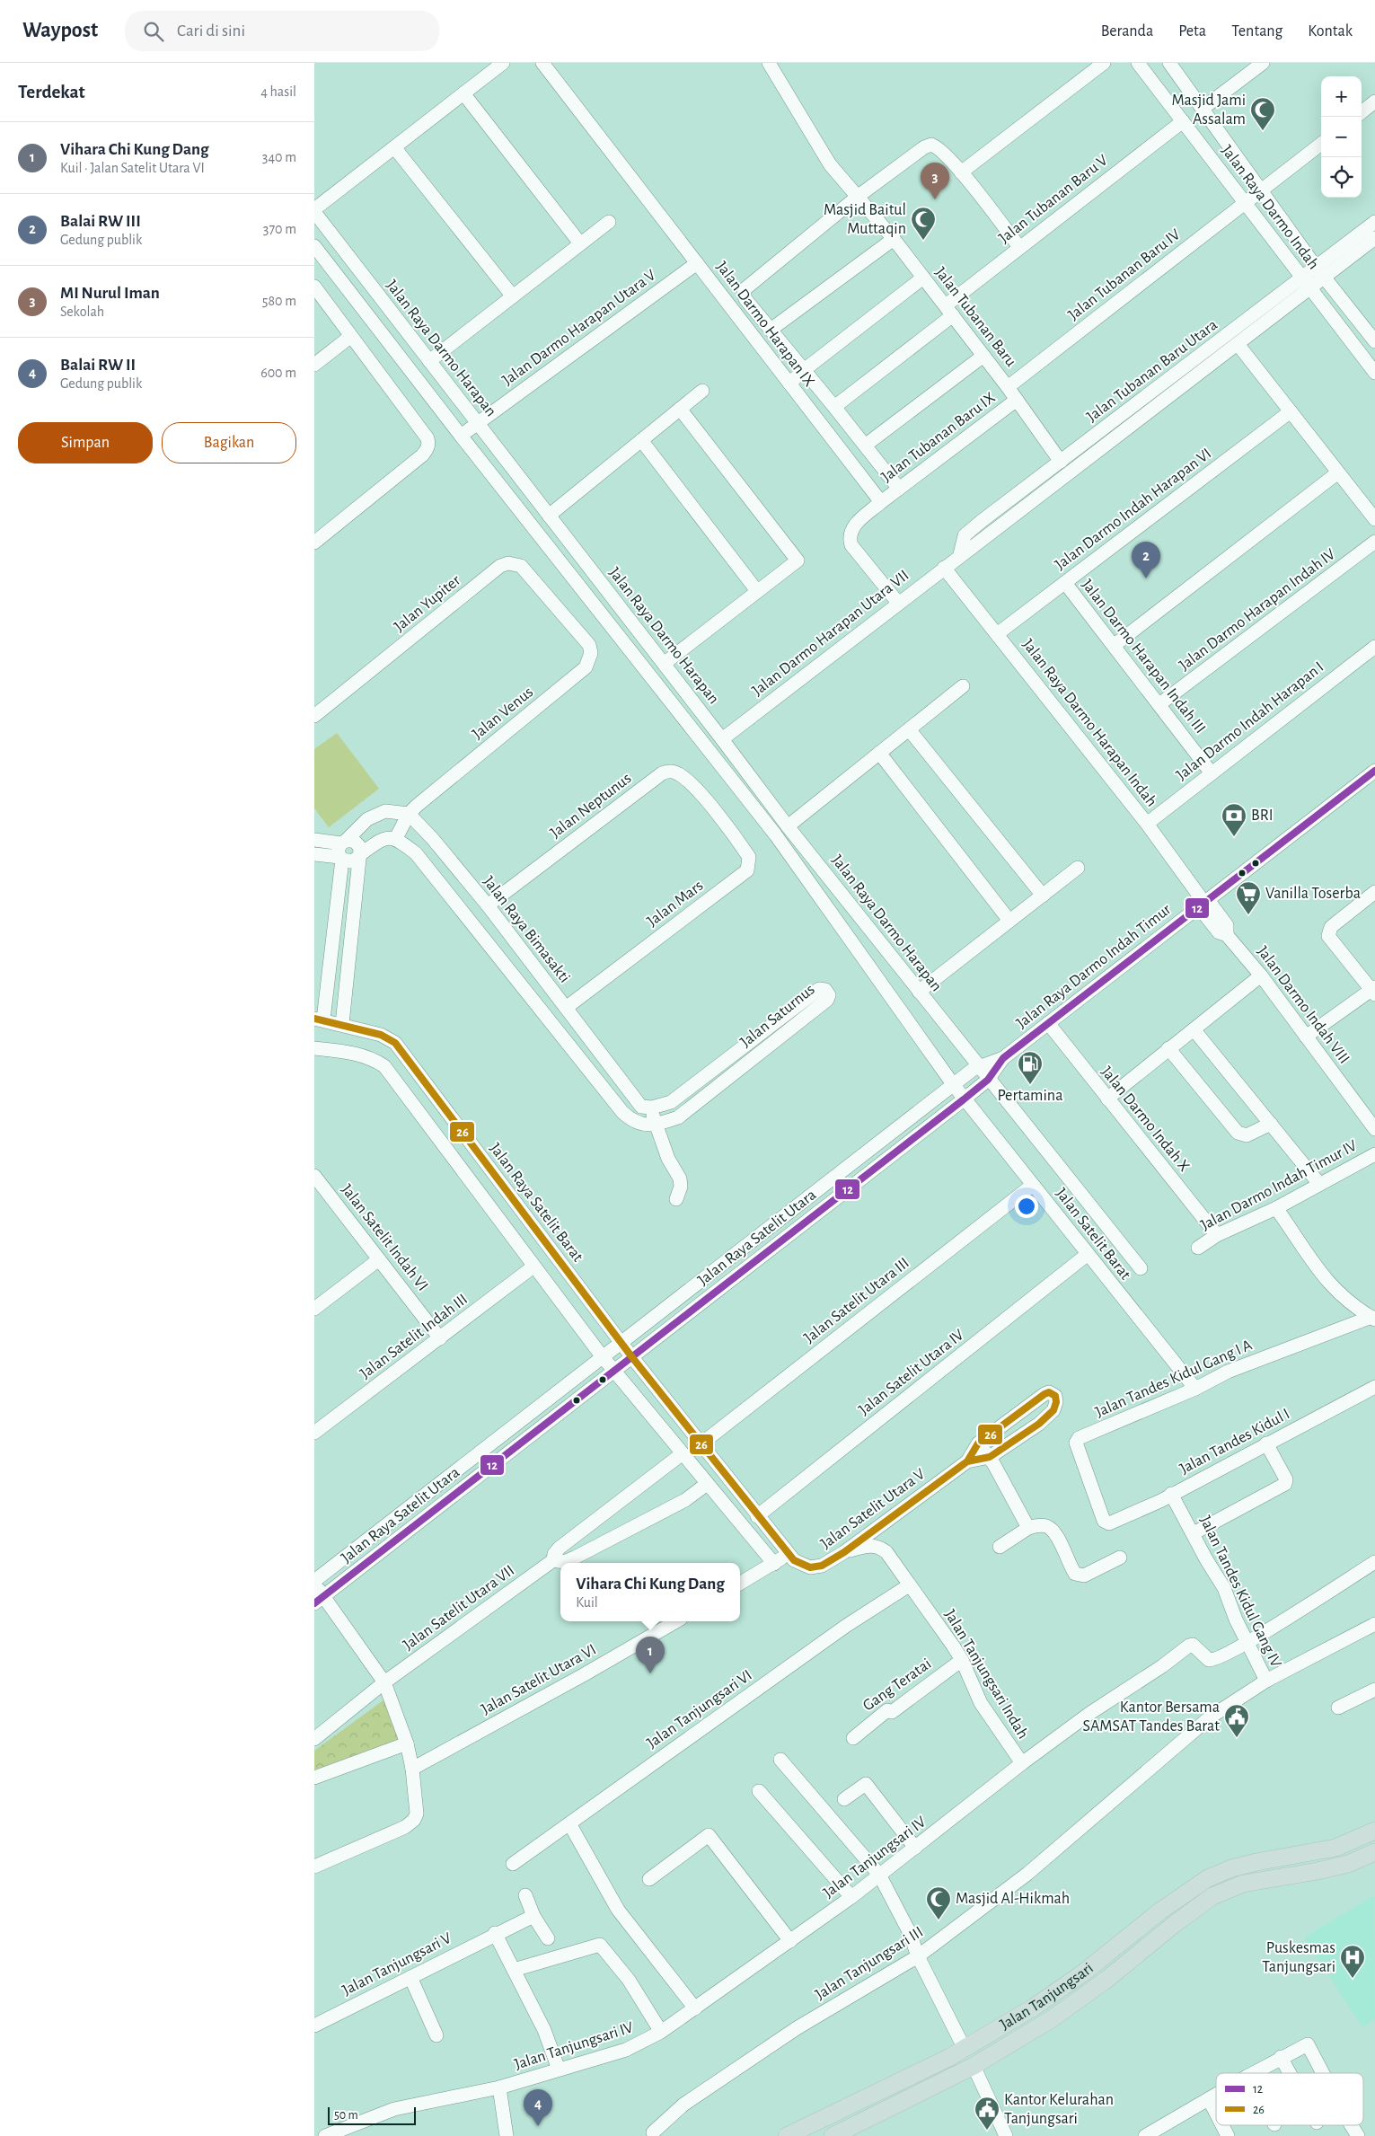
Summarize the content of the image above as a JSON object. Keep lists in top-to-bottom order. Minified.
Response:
{"streets":{"main road":["Jalan Tanjungsari"],"street":["Jalan Tubanan Baru V","Jalan Raya Darmo Indah","Jalan Tubanan Baru IV","Jalan Tubanan Baru","Jalan Darmo Harapan IX","Jalan Darmo Harapan Utara V","Jalan Raya Darmo Harapan","Jalan Tubanan Baru Utara","Jalan Tubanan Baru IX","Jalan Darmo Indah Harapan VI","Jalan Yupiter","Jalan Darmo Harapan Indah IV","Jalan Darmo Harapan Utara VII","Jalan Darmo Harapan Indah III","Jalan Venus","Jalan Darmo Indah Harapan I","Jalan Raya Darmo Harapan Indah","Jalan Neptunus","Jalan Mars","Jalan Raya Bimasakti","Jalan Raya Darmo Indah Timur","Jalan Darmo Indah VIII","Jalan Saturnus","Jalan Darmo Indah X","Jalan Darmo Indah Timur IV","Jalan Raya Satelit Barat","Jalan Satelit Barat","Jalan Satelit Indah VI","Jalan Raya Satelit Utara","Jalan Satelit Utara III","Jalan Satelit Indah III","Jalan Satelit Utara IV","Jalan Tandes Kidul Gang I A","Jalan Tandes Kidul I","Jalan Satelit Utara V","Jalan Tandes Kidul Gang IV","Jalan Satelit Utara VII","Jalan Tanjungsari Indah","Jalan Satelit Utara VI","Gang Teratai","Jalan Tanjungsari VI","Jalan Tanjungsari IV","Jalan Tanjungsari III","Jalan Tanjungsari V"]},"crossings":[["Jalan Tubanan Baru V","Jalan Raya Darmo Indah"],["Jalan Tubanan Baru V","Jalan Tubanan Baru"],["Jalan Raya Darmo Indah","Jalan Tubanan Baru IV"],["Jalan Raya Darmo Indah","Jalan Tubanan Baru Utara"],["Jalan Raya Darmo Indah","Jalan Darmo Harapan Utara VII"],["Jalan Tubanan Baru IV","Jalan Tubanan Baru"],["Jalan Tubanan Baru","Jalan Tubanan Baru Utara"],["Jalan Tubanan Baru","Jalan Tubanan Baru IX"],["Jalan Darmo Harapan IX","Jalan Darmo Harapan Utara V"],["Jalan Darmo Harapan IX","Jalan Tubanan Baru IX"],["Jalan Darmo Harapan Utara V","Jalan Raya Darmo Harapan"],["Jalan Raya Darmo Harapan","Jalan Darmo Harapan Utara VII"],["Jalan Raya Darmo Harapan","Jalan Raya Darmo Indah Timur"],["Jalan Raya Darmo Harapan","Jalan Raya Satelit Utara"],["Jalan Tubanan Baru Utara","Jalan Darmo Harapan Utara VII"],["Jalan Darmo Indah Harapan VI","Jalan Darmo Harapan Indah III"],["Jalan Darmo Indah Harapan VI","Jalan Raya Darmo Harapan Indah"],["Jalan Yupiter","Jalan Venus"],["Jalan Darmo Harapan Indah IV","Jalan Darmo Harapan Indah III"],["Jalan Darmo Harapan Utara VII","Jalan Raya Darmo Harapan Indah"],["Jalan Darmo Harapan Indah III","Jalan Darmo Indah Harapan I"],["Jalan Venus","Jalan Raya Bimasakti"],["Jalan Darmo Indah Harapan I","Jalan Raya Darmo Harapan Indah"],["Jalan Raya Darmo Harapan Indah","Jalan Raya Darmo Indah Timur"],["Jalan Raya Darmo Harapan Indah","Jalan Darmo Indah VIII"],["Jalan Neptunus","Jalan Mars"],["Jalan Neptunus","Jalan Raya Bimasakti"],["Jalan Mars","Jalan Raya Bimasakti"],["Jalan Raya Bimasakti","Jalan Saturnus"],["Jalan Raya Darmo Indah Timur","Jalan Darmo Indah X"],["Jalan Raya Darmo Indah Timur","Jalan Raya Satelit Utara"],["Jalan Darmo Indah X","Jalan Darmo Indah Timur IV"],["Jalan Raya Satelit Barat","Jalan Raya Satelit Utara"],["Jalan Satelit Barat","Jalan Raya Satelit Utara"],["Jalan Satelit Barat","Jalan Satelit Utara III"],["Jalan Satelit Barat","Jalan Satelit Utara IV"],["Jalan Satelit Barat","Jalan Tandes Kidul Gang I A"],["Jalan Satelit Indah VI","Jalan Satelit Indah III"],["Jalan Tandes Kidul Gang I A","Jalan Tandes Kidul I"],["Jalan Tandes Kidul I","Jalan Tandes Kidul Gang IV"],["Jalan Satelit Utara V","Jalan Tanjungsari Indah"],["Jalan Tandes Kidul Gang IV","Jalan Tanjungsari IV"],["Jalan Tandes Kidul Gang IV","Jalan Tanjungsari III"],["Jalan Tanjungsari Indah","Gang Teratai"],["Jalan Tanjungsari Indah","Jalan Tanjungsari VI"],["Jalan Tanjungsari Indah","Jalan Tanjungsari IV"]],"places":{"mosque":["Masjid Jami Assalam","Masjid Baitul Muttaqin","Masjid Al-Hikmah"],"bank":["BRI"],"supermarket":["Vanilla Toserba"],"fuel station":["Pertamina"],"public building":["Kantor Bersama SAMSAT Tandes Barat","Kantor Kelurahan Tanjungsari"],"hospital":["Puskesmas Tanjungsari"]},"lines":["transit line 12","transit line 26"],"legend":["12","26"],"scale_bar":"50 m","page":{"header":"Waypost","search":"Cari di sini","nav":["Beranda","Peta","Tentang","Kontak"],"heading":["Terdekat","4 hasil"],"map_buttons":["+","−"],"list":[{"mark":"1","name":"Vihara Chi Kung Dang","note":"Kuil · Jalan Satelit Utara VI","value":"340 m"},{"mark":"2","name":"Balai RW III","note":"Gedung publik","value":"370 m"},{"mark":"3","name":"MI Nurul Iman","note":"Sekolah","value":"580 m"},{"mark":"4","name":"Balai RW II","note":"Gedung publik","value":"600 m"}],"pins":["3","2","1","4"],"buttons":["Simpan","Bagikan"],"popup":["Vihara Chi Kung Dang","Kuil"],"scale":"50 m"}}
